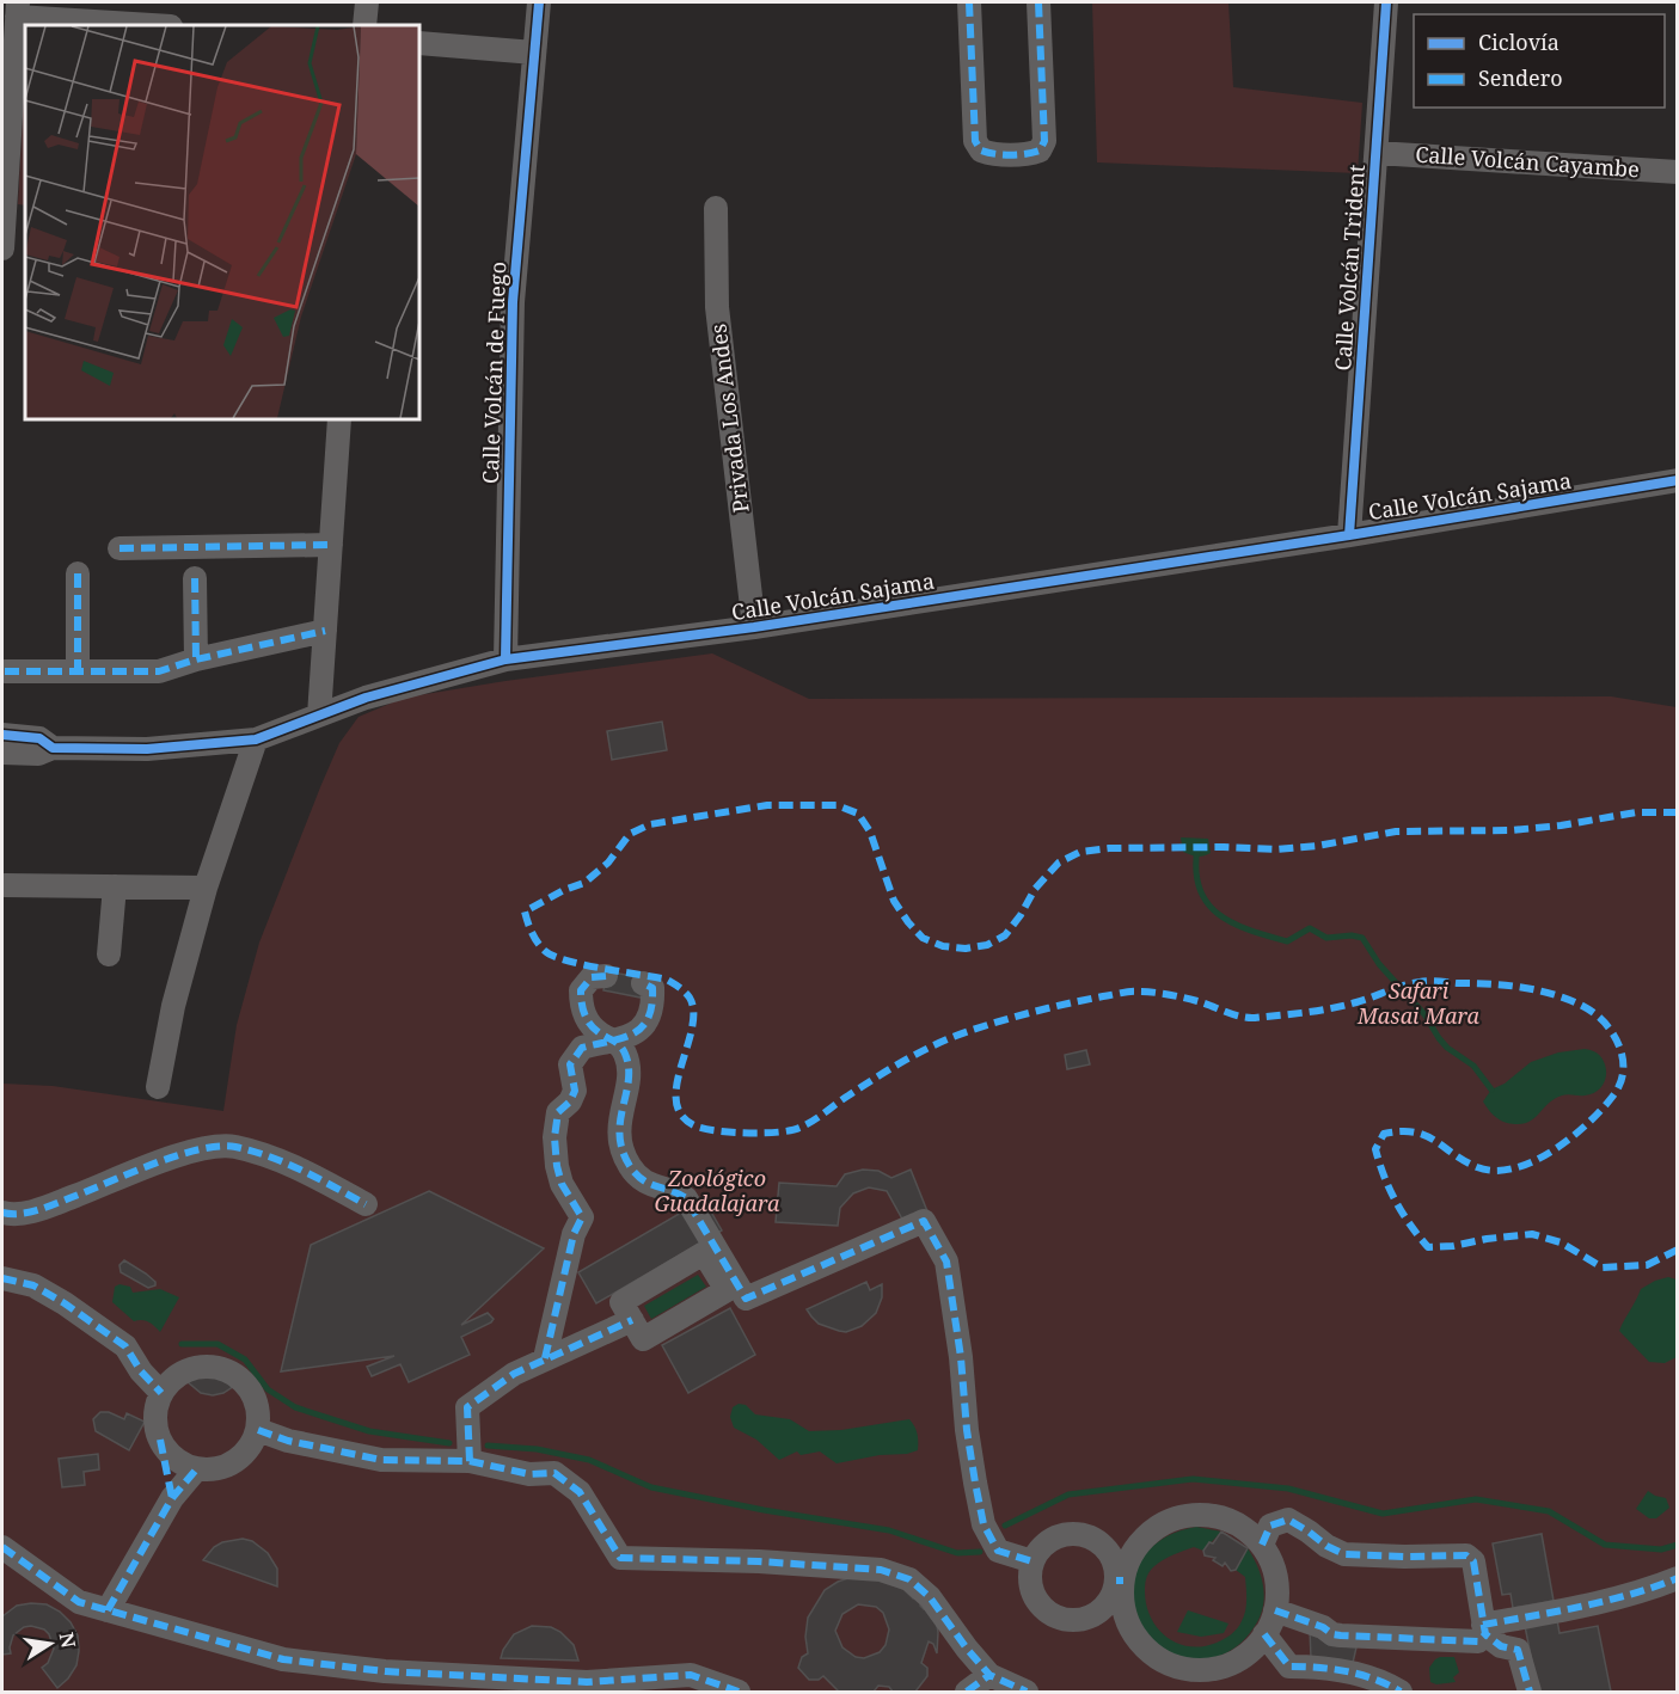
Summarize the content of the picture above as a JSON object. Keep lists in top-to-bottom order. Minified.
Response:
{"streets":{"street":["Calle Volcán Cayambe","Calle Volcán Trident","Calle Volcán de Fuego","Privada Los Andes","Calle Volcán Sajama"]},"crossings":[["Calle Volcán Cayambe","Calle Volcán Trident"],["Calle Volcán Trident","Calle Volcán Sajama"],["Calle Volcán de Fuego","Calle Volcán Sajama"],["Privada Los Andes","Calle Volcán Sajama"]],"parks":["Safari Masai Mara","Zoológico Guadalajara"],"legend":["Ciclovía","Sendero"],"north":"right"}
